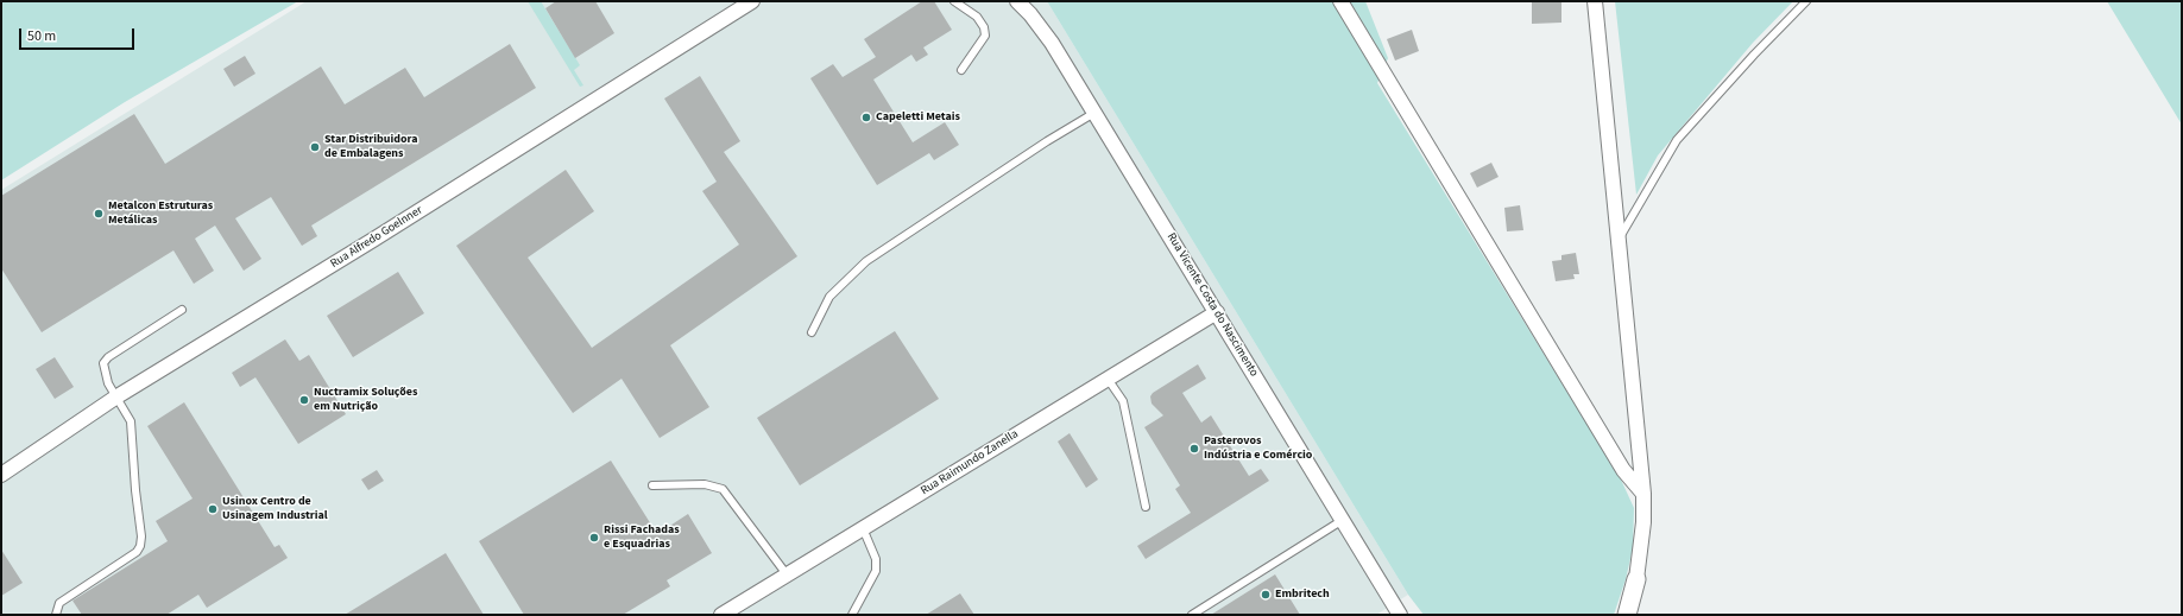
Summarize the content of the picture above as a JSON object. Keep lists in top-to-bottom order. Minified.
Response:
{"streets":{"street":["Rua Alfredo Goelnner","Rua Vicente Costa do Nascimento","Rua Raimundo Zanella"]},"crossings":[["Rua Vicente Costa do Nascimento","Rua Raimundo Zanella"]],"places":["Capeletti Metais","Star Distribuidora de Embalagens","Metalcon Estruturas Metálicas","Nuctramix Soluções em Nutrição","Pasterovos Indústria e Comércio","Usinox Centro de Usinagem Industrial","Rissi Fachadas e Esquadrias","Embritech"],"scale_bar":"50 m"}
